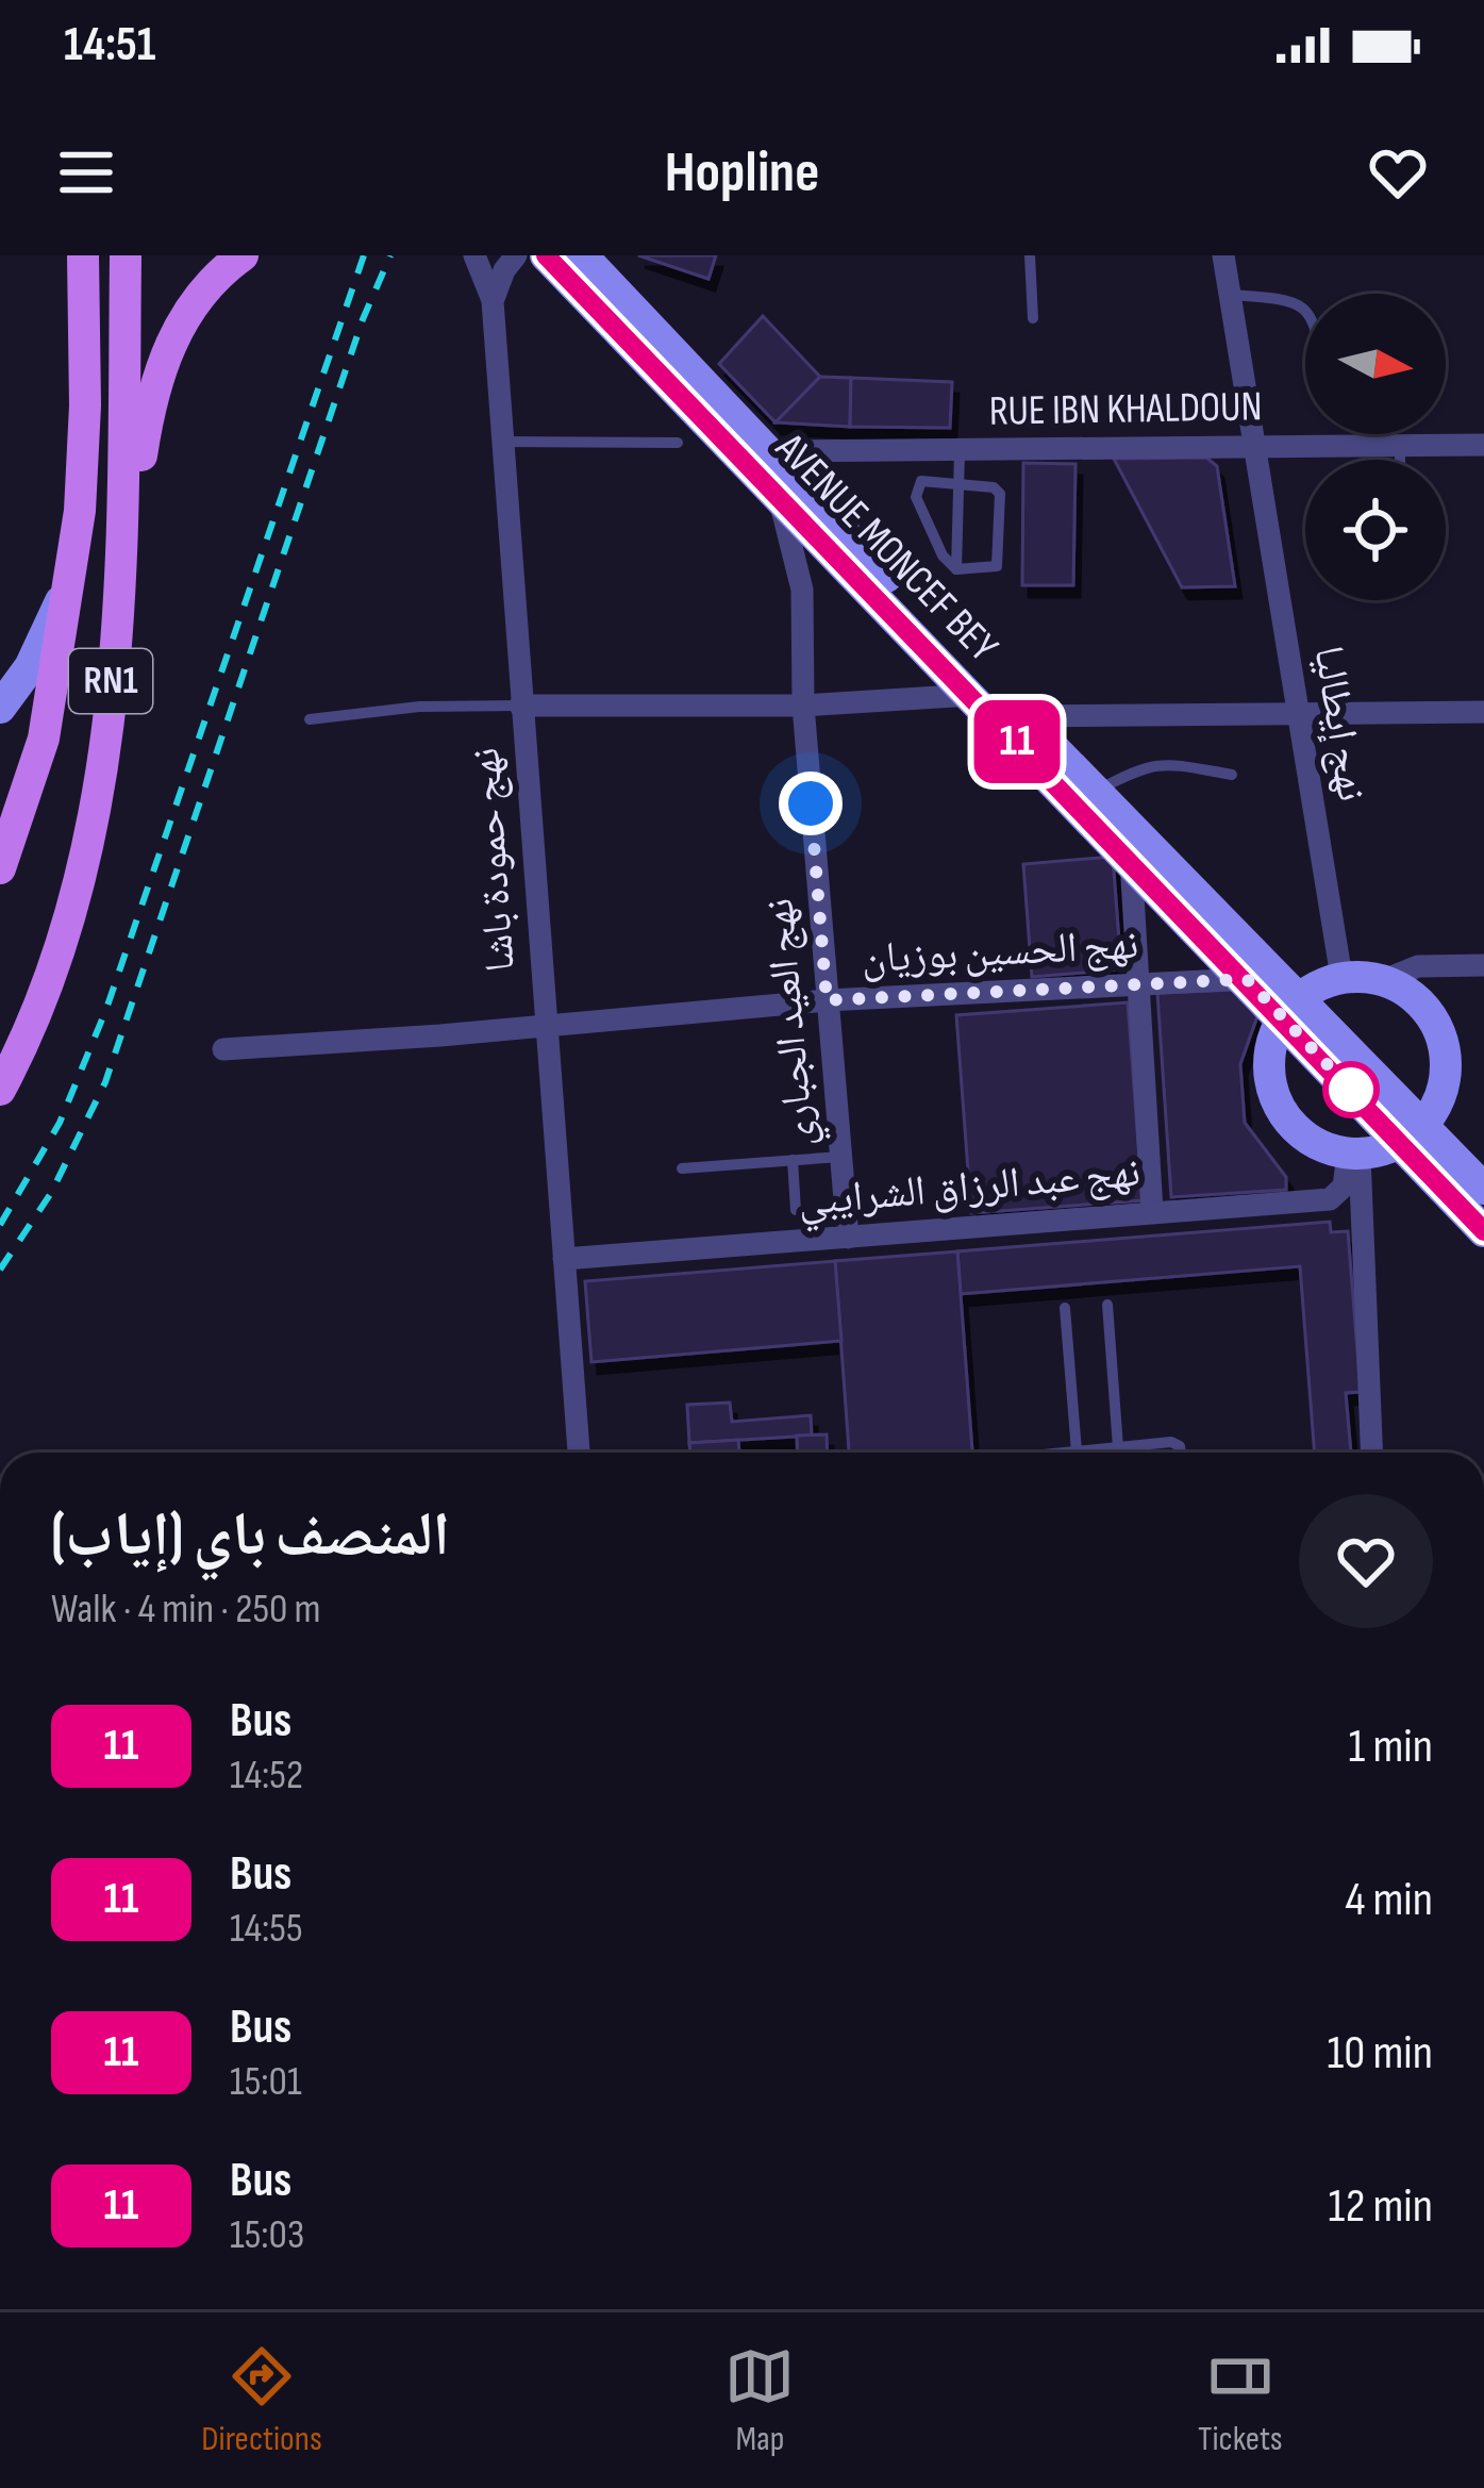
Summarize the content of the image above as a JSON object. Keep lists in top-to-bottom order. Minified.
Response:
{"streets":{"main road":["AVENUE MONCEF BEY","RN1"],"street":["RUE IBN KHALDOUN","نهج إيطاليا","نهج حمودة باشا","نهج الحسين بوزيان","نهج العيد الجباري","نهج عبد الرزاق الشرايبي"]},"crossings":[["RUE IBN KHALDOUN","AVENUE MONCEF BEY"],["RUE IBN KHALDOUN","نهج إيطاليا"],["AVENUE MONCEF BEY","نهج الحسين بوزيان"],["AVENUE MONCEF BEY","نهج العيد الجباري"],["نهج حمودة باشا","نهج الحسين بوزيان"],["نهج حمودة باشا","نهج عبد الرزاق الشرايبي"],["نهج الحسين بوزيان","نهج العيد الجباري"],["نهج العيد الجباري","نهج عبد الرزاق الشرايبي"]],"lines":["bus line 11"],"north":"right","page":{"status":"14:51","header":"Hopline","on_map":"11","heading":["المنصف باي (إياب)","Walk · 4 min · 250 m"],"list":[{"mark":"11","name":"Bus","note":"14:52","value":"1 min"},{"mark":"11","name":"Bus","note":"14:55","value":"4 min"},{"mark":"11","name":"Bus","note":"15:01","value":"10 min"},{"mark":"11","name":"Bus","note":"15:03","value":"12 min"}],"tabs":["Directions","Map","Tickets"]}}
